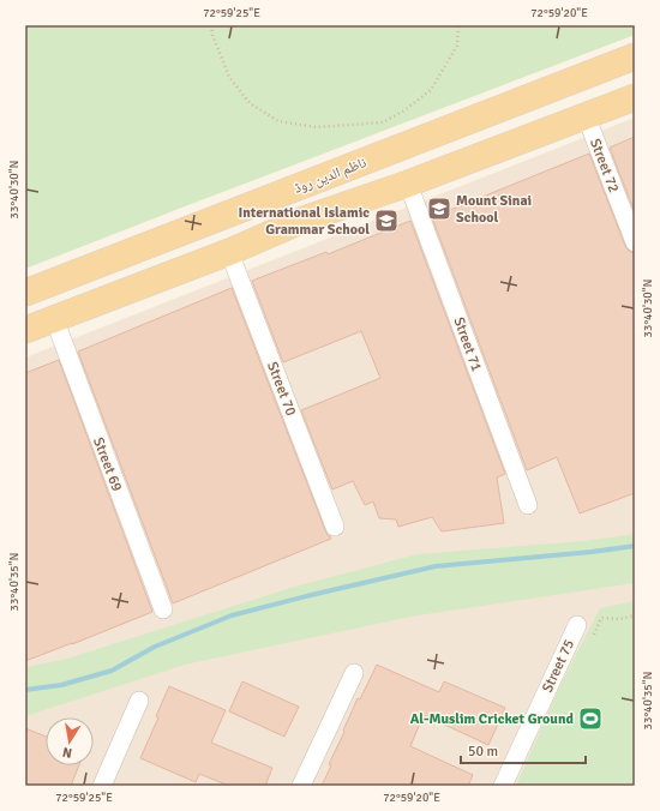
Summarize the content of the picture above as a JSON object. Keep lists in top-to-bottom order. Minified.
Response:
{"streets":{"main road":["ناظم الدین روڈ"],"street":["Street 72","Street 71","Street 70","Street 69","Street 75"]},"places":{"school or university":["Mount Sinai School","International Islamic Grammar School"],"sports":["Al-Muslim Cricket Ground"]},"scale_bar":"50 m","north":"bottom","coordinates":["72°59'25\"E","72°59'20\"E","33°40'30\"N","33°40'35\"N"]}
